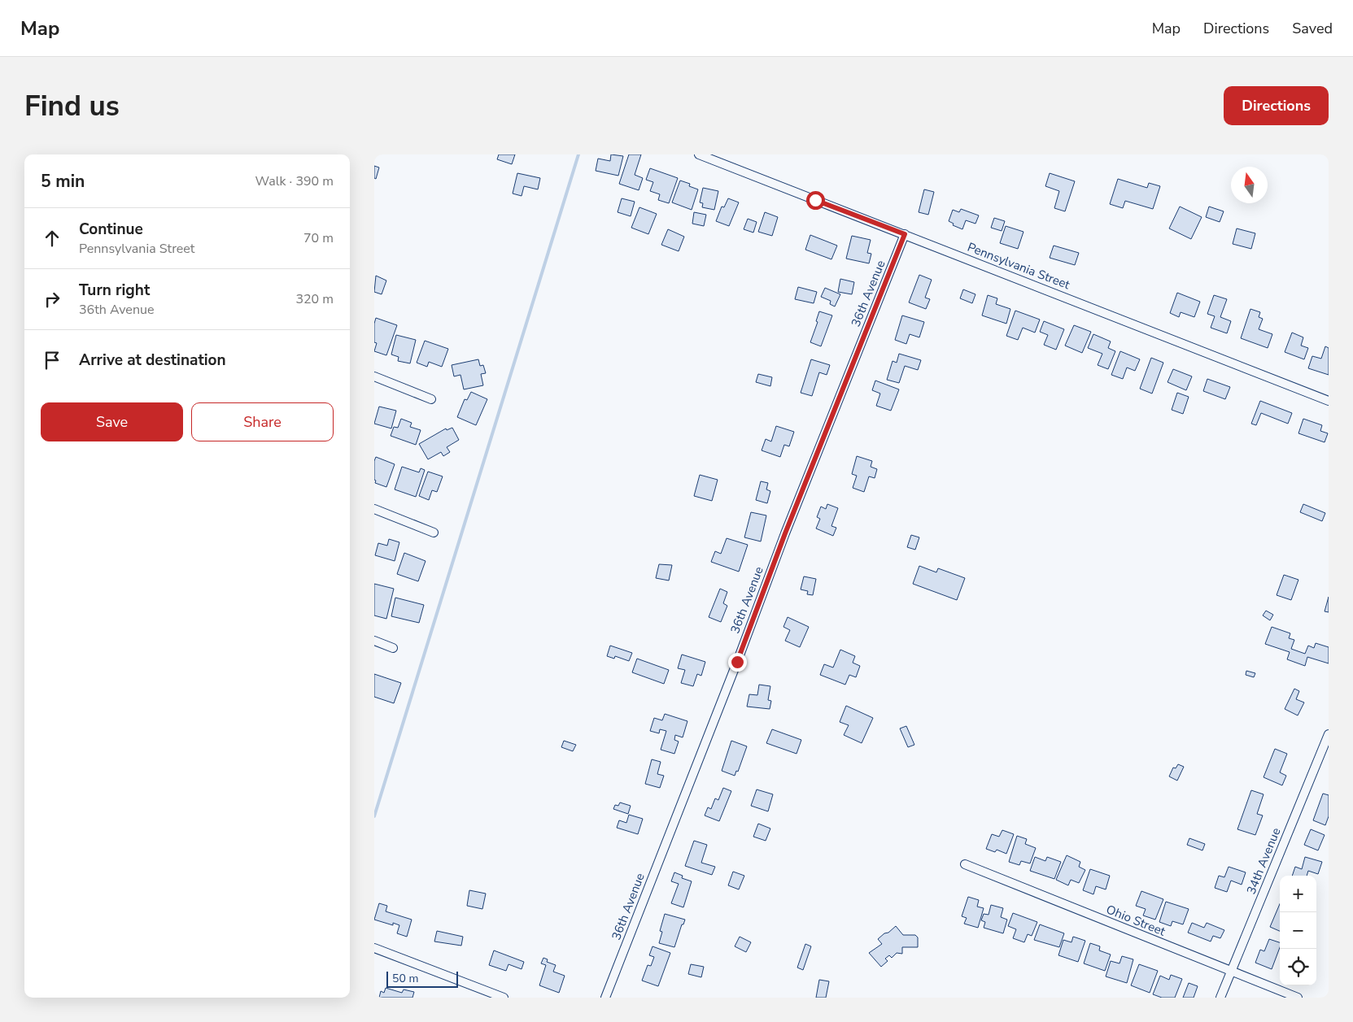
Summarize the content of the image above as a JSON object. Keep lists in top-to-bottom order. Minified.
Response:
{"streets":{"street":["Pennsylvania Street","36th Avenue","34th Avenue","Ohio Street"]},"crossings":[["Pennsylvania Street","36th Avenue"],["34th Avenue","Ohio Street"]],"scale_bar":"50 m","north":"top","page":{"header":"Map","nav":["Map","Directions","Saved"],"buttons":["Directions",["Save","Share"]],"title":"Find us","heading":["5 min","Walk · 390 m"],"list":[["Continue","Pennsylvania Street","70 m"],["Turn right","36th Avenue","320 m"],"Arrive at destination"],"map_buttons":["+","−"],"scale":"50 m"}}
